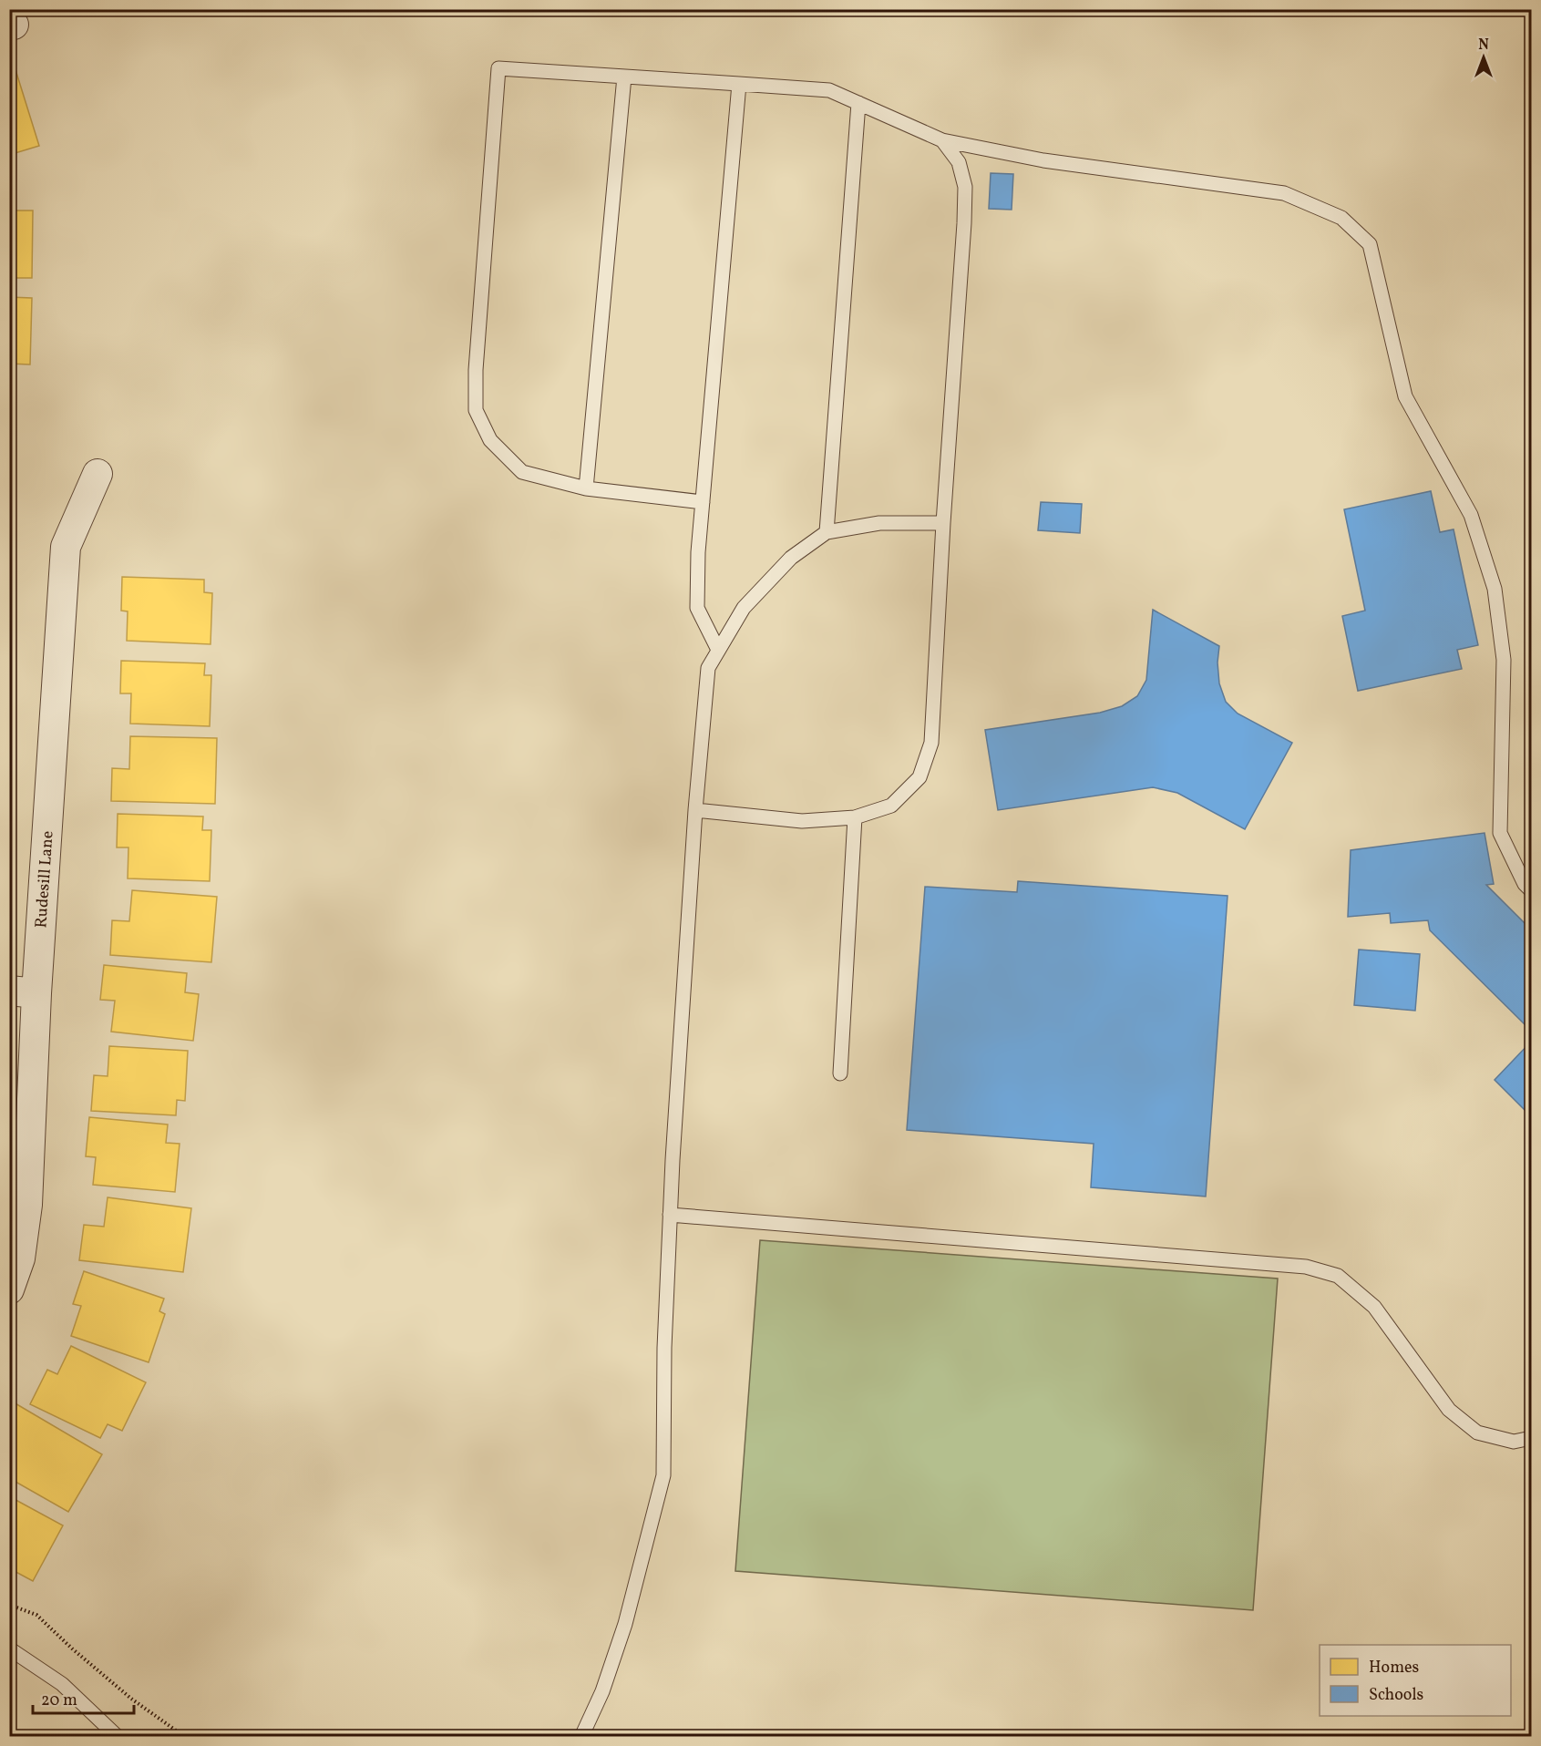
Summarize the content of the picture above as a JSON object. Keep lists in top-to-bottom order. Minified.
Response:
{"streets":{"street":["Rudesill Lane"]},"legend":["Homes","Schools"],"scale_bar":"20 m","north":"top"}
